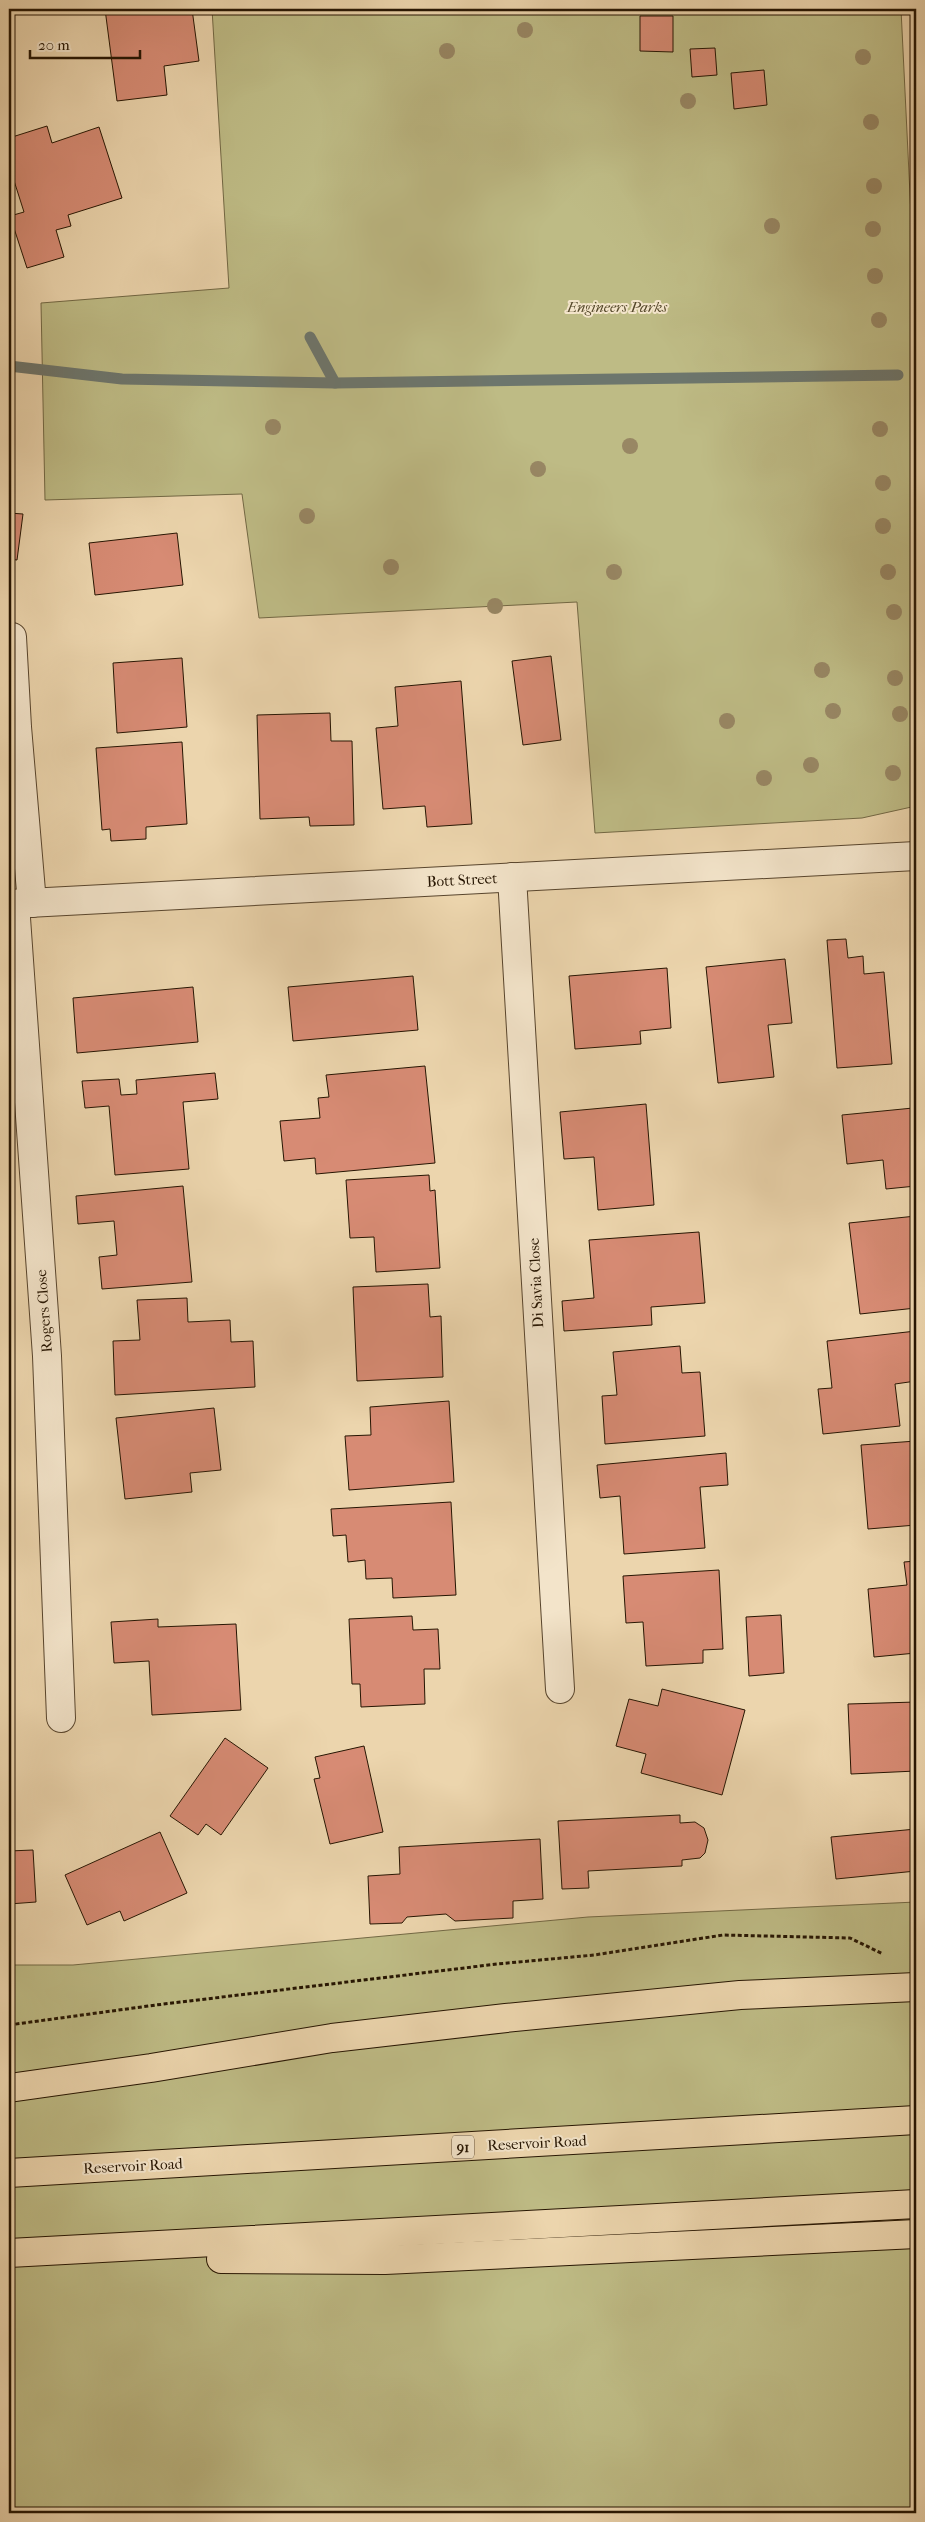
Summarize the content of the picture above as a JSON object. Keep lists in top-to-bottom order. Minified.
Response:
{"streets":{"main road":["Reservoir Road","91"],"street":["Bott Street","Di Savia Close","Rogers Close"]},"crossings":[["Bott Street","Di Savia Close"],["Bott Street","Rogers Close"]],"parks":["Engineers Parks"],"scale_bar":"20 m"}
